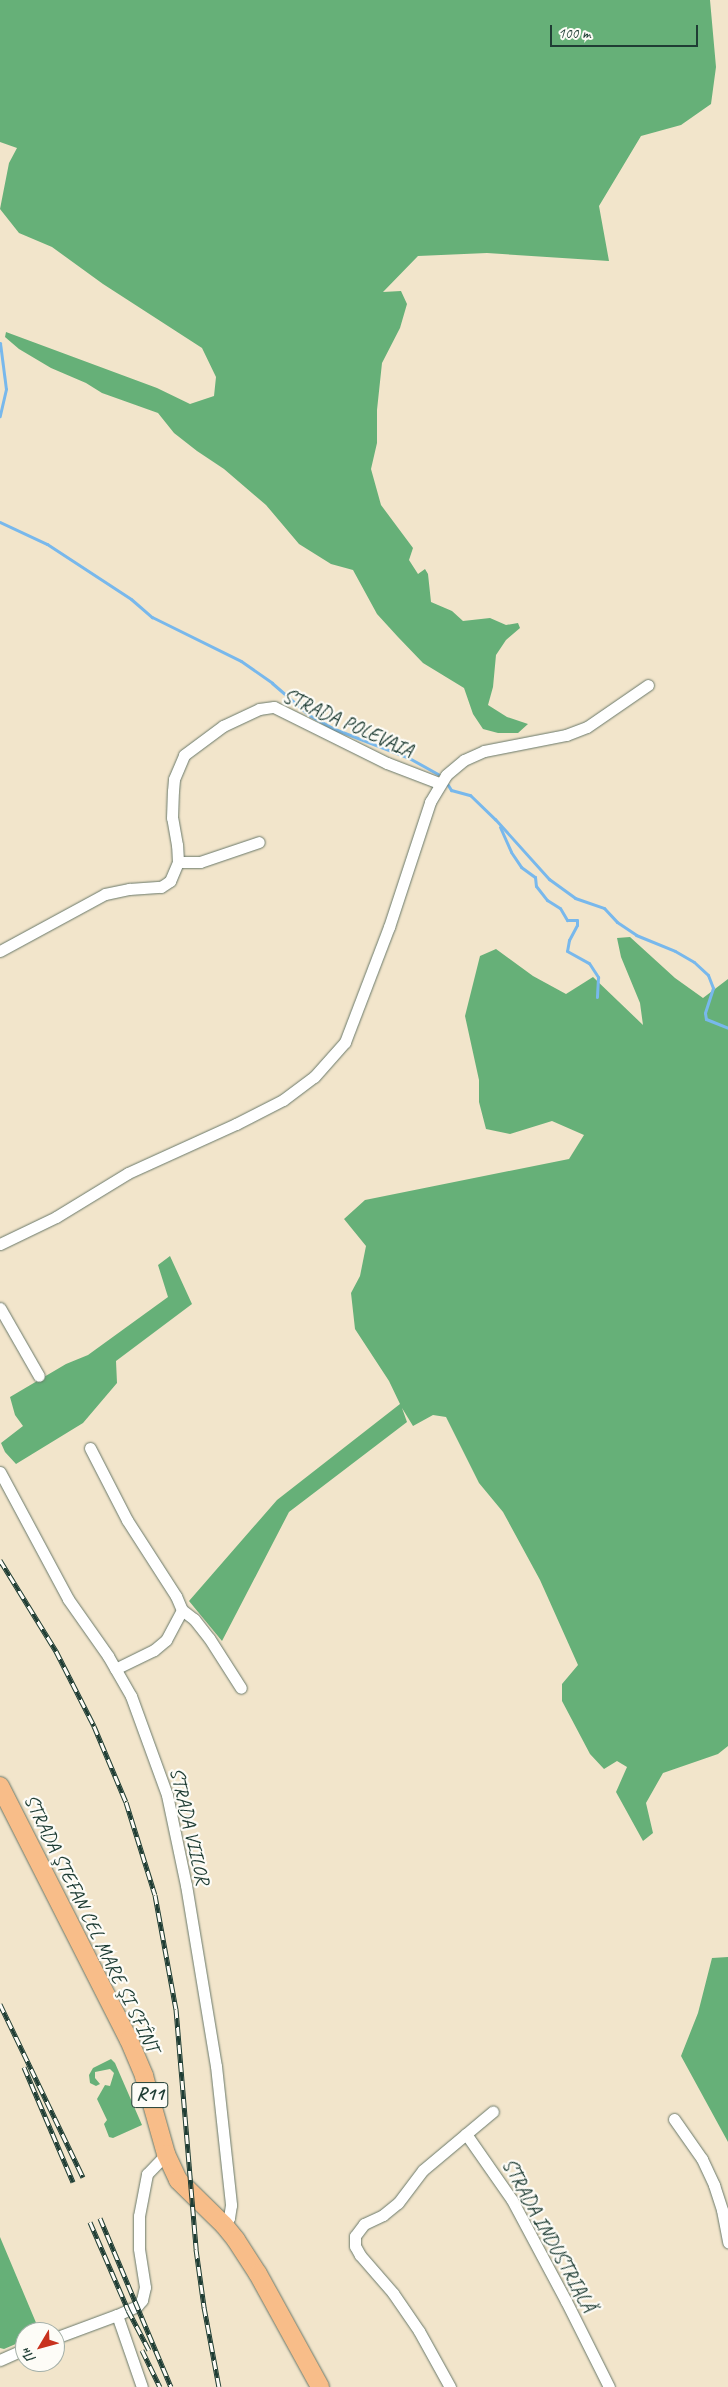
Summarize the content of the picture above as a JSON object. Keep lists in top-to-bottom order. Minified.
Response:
{"streets":{"main road":["STRADA ŞTEFAN CEL MARE ŞI SFÎNT","R11"],"street":["STRADA POLEVAIA","STRADA VIILOR","STRADA INDUSTRIALĂ"]},"crossings":[["STRADA VIILOR","STRADA ŞTEFAN CEL MARE ŞI SFÎNT"]],"scale_bar":"100 m","north":"bottom left"}
